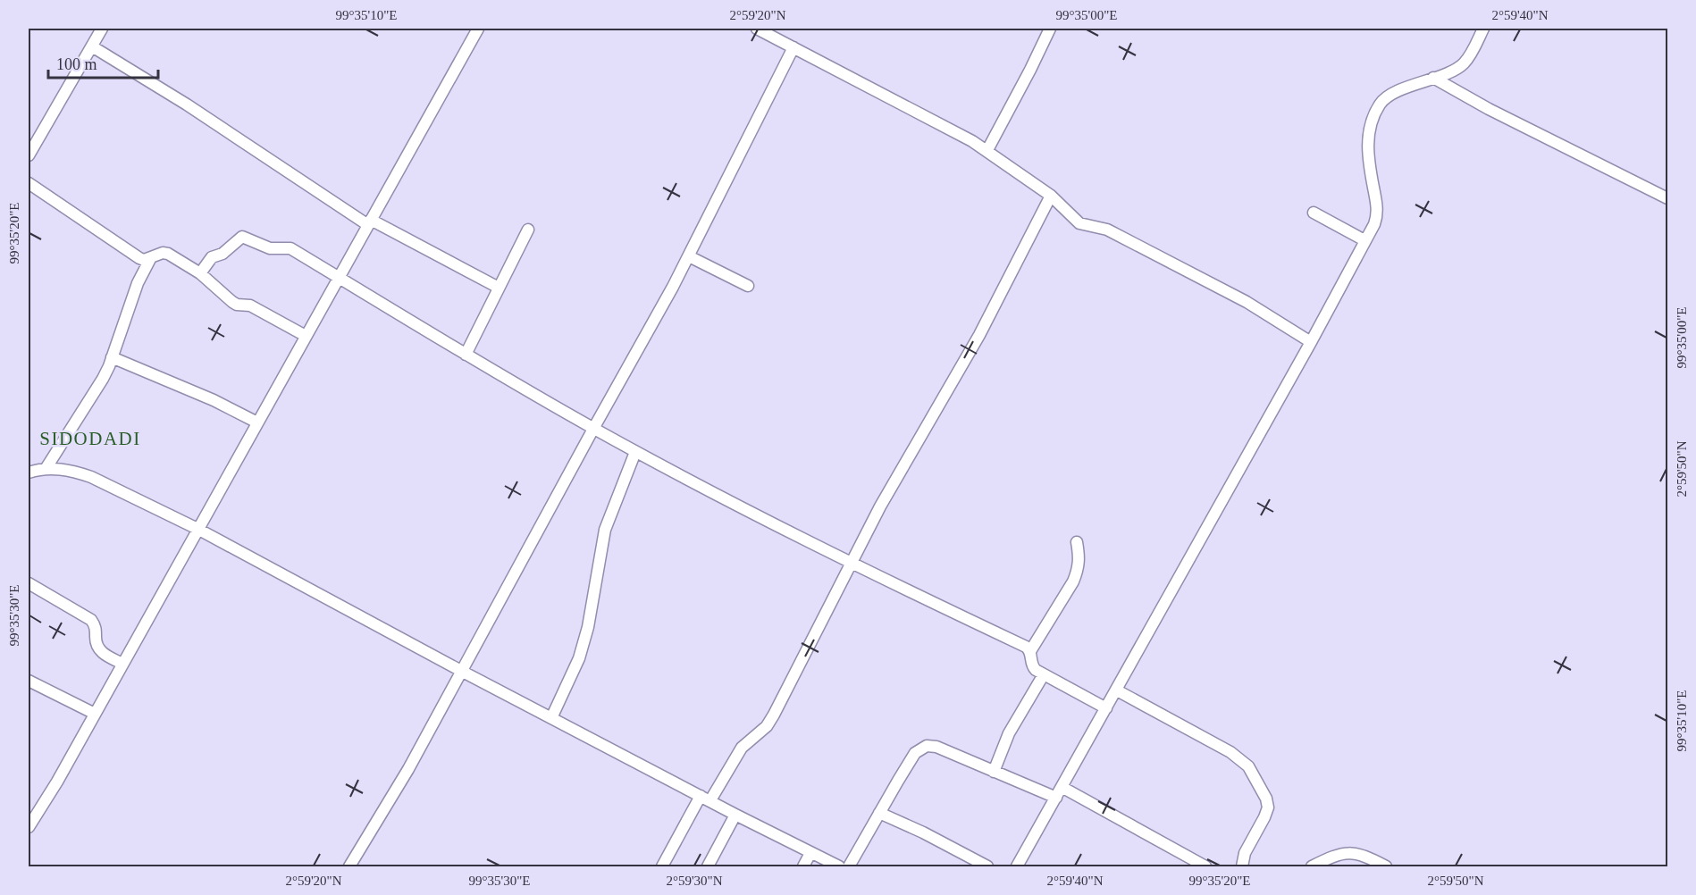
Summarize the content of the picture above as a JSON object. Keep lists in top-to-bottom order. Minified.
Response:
{"districts":["SIDODADI"],"scale_bar":"100 m","coordinates":["99°35'10\"E","2°59'20\"N","99°35'00\"E","2°59'40\"N","99°35'20\"E","2°59'50\"N","99°35'30\"E","2°59'30\"N"]}
